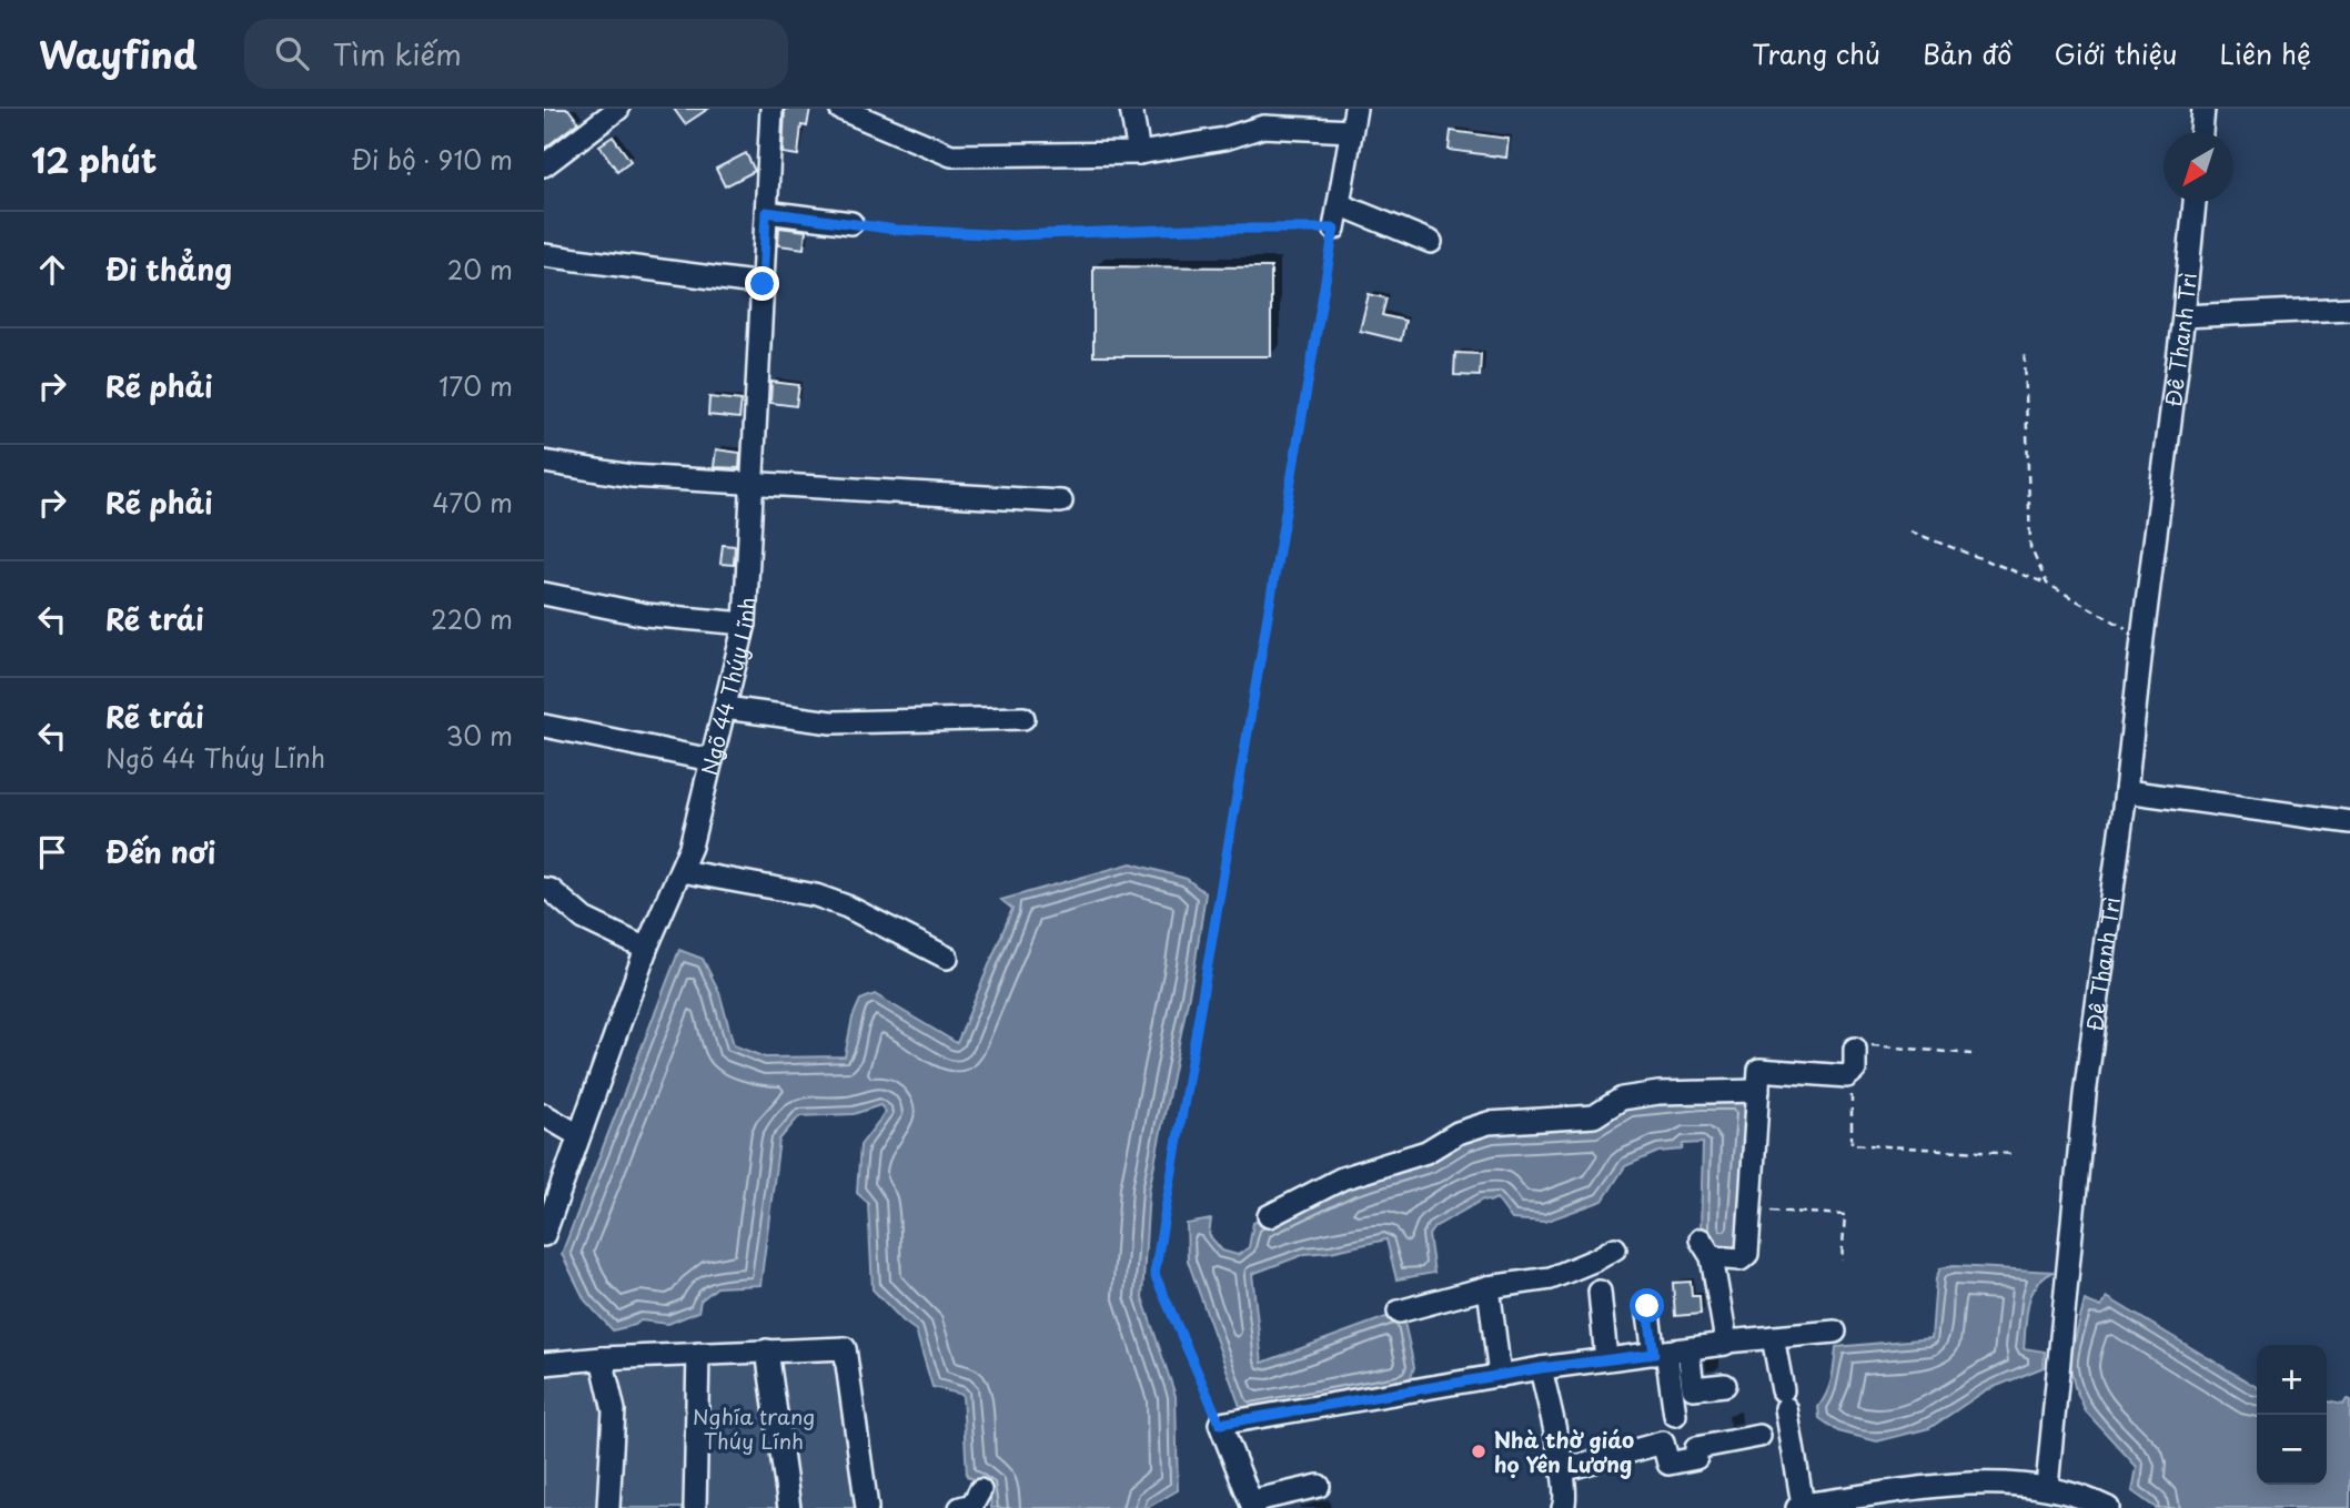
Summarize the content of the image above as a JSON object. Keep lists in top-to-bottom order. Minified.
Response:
{"streets":{"street":["Đê Thanh Trì","Ngõ 44 Thúy Lĩnh"]},"parks":["Nghĩa trang Thúy Lĩnh"],"places":["Nhà thờ giáo họ Yên Lương"],"north":"bottom left","page":{"header":"Wayfind","search":"Tìm kiếm","nav":["Trang chủ","Bản đồ","Giới thiệu","Liên hệ"],"heading":["12 phút","Đi bộ · 910 m"],"list":[["Đi thẳng","20 m"],["Rẽ phải","170 m"],["Rẽ phải","470 m"],["Rẽ trái","220 m"],["Rẽ trái","Ngõ 44 Thúy Lĩnh","30 m"],"Đến nơi"],"map_buttons":["+","−"]}}
